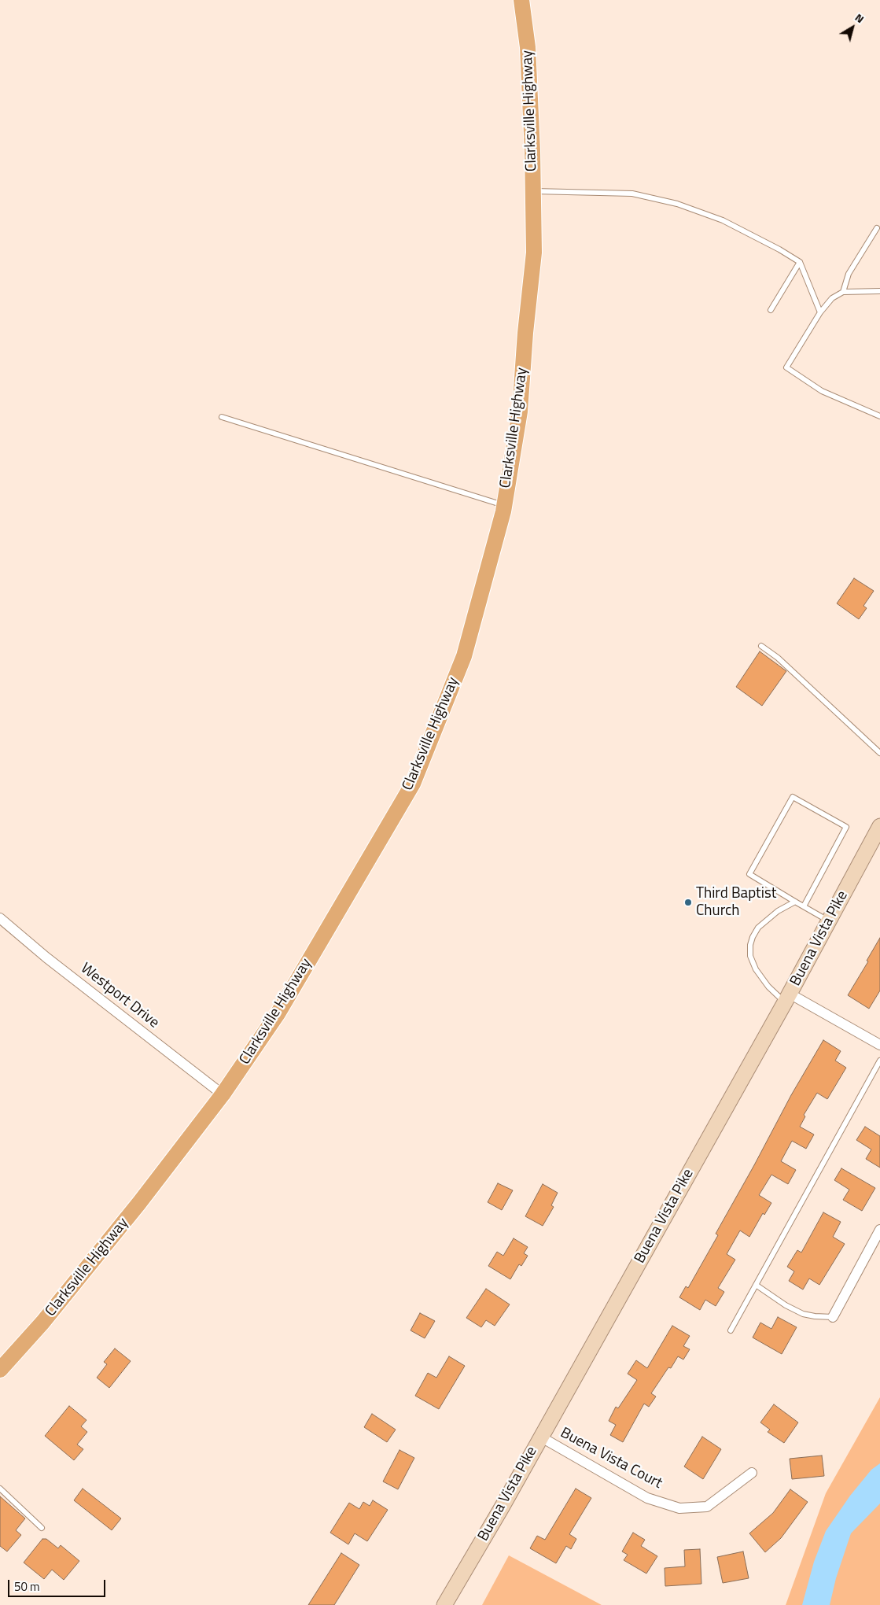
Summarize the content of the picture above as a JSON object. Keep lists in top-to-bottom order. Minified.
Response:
{"streets":{"main road":["Clarksville Highway","Buena Vista Pike"],"street":["Westport Drive","Buena Vista Court"]},"crossings":[["Clarksville Highway","Westport Drive"],["Buena Vista Pike","Buena Vista Court"]],"places":["Third Baptist Church"],"scale_bar":"50 m","north":"top right"}
